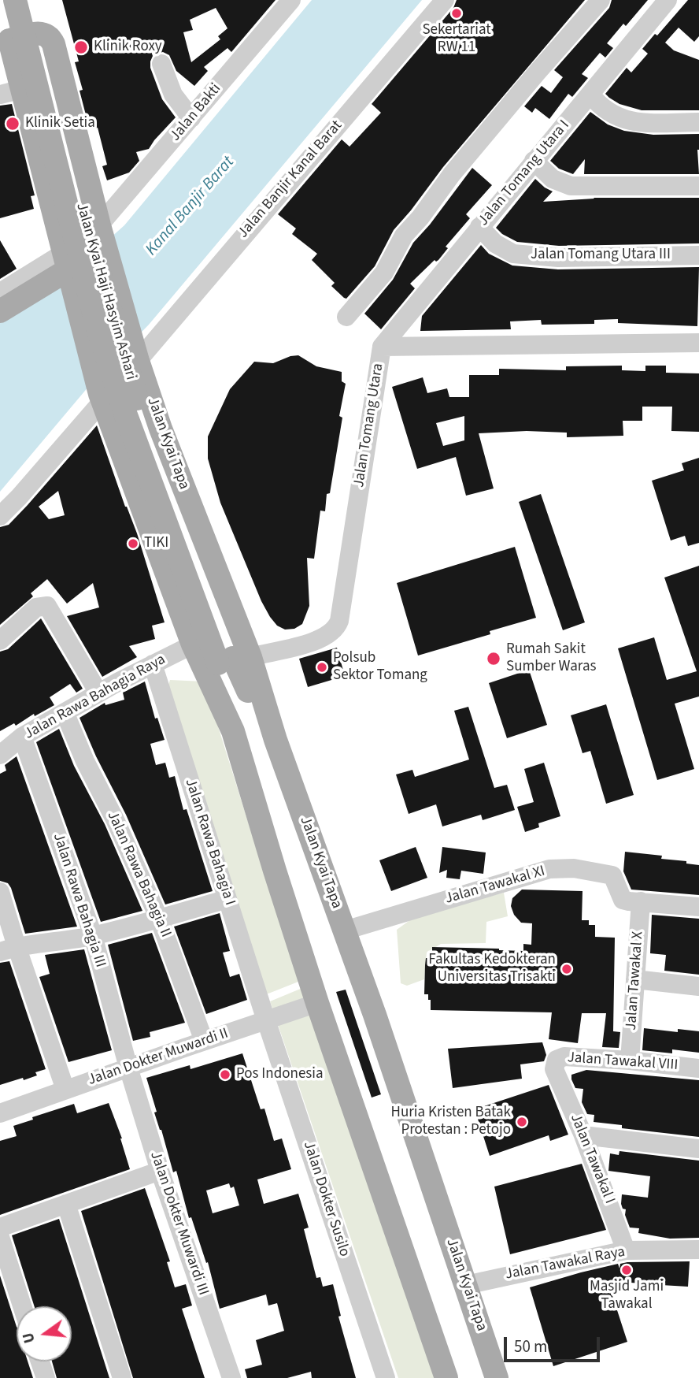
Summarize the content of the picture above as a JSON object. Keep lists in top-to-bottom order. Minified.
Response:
{"streets":{"main road":["Jalan Kyai Haji Hasyim Ashari","Jalan Kyai Tapa"],"street":["Jalan Bakti","Jalan Tomang Utara I","Jalan Banjir Kanal Barat","Jalan Tomang Utara III","Jalan Tomang Utara","Jalan Rawa Bahagia Raya","Jalan Rawa Bahagia I","Jalan Rawa Bahagia II","Jalan Tawakal XI","Jalan Rawa Bahagia III","Jalan Tawakal X","Jalan Dokter Muwardi II","Jalan Tawakal VIII","Jalan Tawakal I","Jalan Dokter Susilo","Jalan Dokter Muwardi III","Jalan Tawakal Raya"]},"crossings":[["Jalan Bakti","Jalan Kyai Haji Hasyim Ashari"],["Jalan Tomang Utara I","Jalan Tomang Utara III"],["Jalan Tomang Utara I","Jalan Tomang Utara"],["Jalan Banjir Kanal Barat","Jalan Kyai Haji Hasyim Ashari"],["Jalan Banjir Kanal Barat","Jalan Kyai Tapa"],["Jalan Kyai Haji Hasyim Ashari","Jalan Tomang Utara"],["Jalan Kyai Haji Hasyim Ashari","Jalan Kyai Tapa"],["Jalan Tomang Utara","Jalan Kyai Tapa"],["Jalan Kyai Tapa","Jalan Tawakal XI"],["Jalan Kyai Tapa","Jalan Tawakal Raya"],["Jalan Rawa Bahagia Raya","Jalan Rawa Bahagia I"],["Jalan Rawa Bahagia Raya","Jalan Rawa Bahagia II"],["Jalan Rawa Bahagia Raya","Jalan Rawa Bahagia III"],["Jalan Rawa Bahagia I","Jalan Dokter Muwardi II"],["Jalan Rawa Bahagia I","Jalan Dokter Susilo"],["Jalan Rawa Bahagia II","Jalan Dokter Muwardi II"],["Jalan Tawakal XI","Jalan Tawakal X"],["Jalan Rawa Bahagia III","Jalan Dokter Muwardi II"],["Jalan Rawa Bahagia III","Jalan Dokter Muwardi III"],["Jalan Tawakal X","Jalan Tawakal VIII"],["Jalan Dokter Muwardi II","Jalan Dokter Susilo"],["Jalan Dokter Muwardi II","Jalan Dokter Muwardi III"],["Jalan Tawakal VIII","Jalan Tawakal I"],["Jalan Tawakal I","Jalan Tawakal Raya"]],"water":["Kanal Banjir Barat"],"places":["Sekertariat RW 11","Klinik Roxy","Klinik Setia","TIKI","Rumah Sakit Sumber Waras","Polsub Sektor Tomang","Fakultas Kedokteran Universitas Trisakti","Pos Indonesia","Huria Kristen Batak Protestan : Petojo","Masjid Jami Tawakal"],"scale_bar":"50 m","north":"left"}
